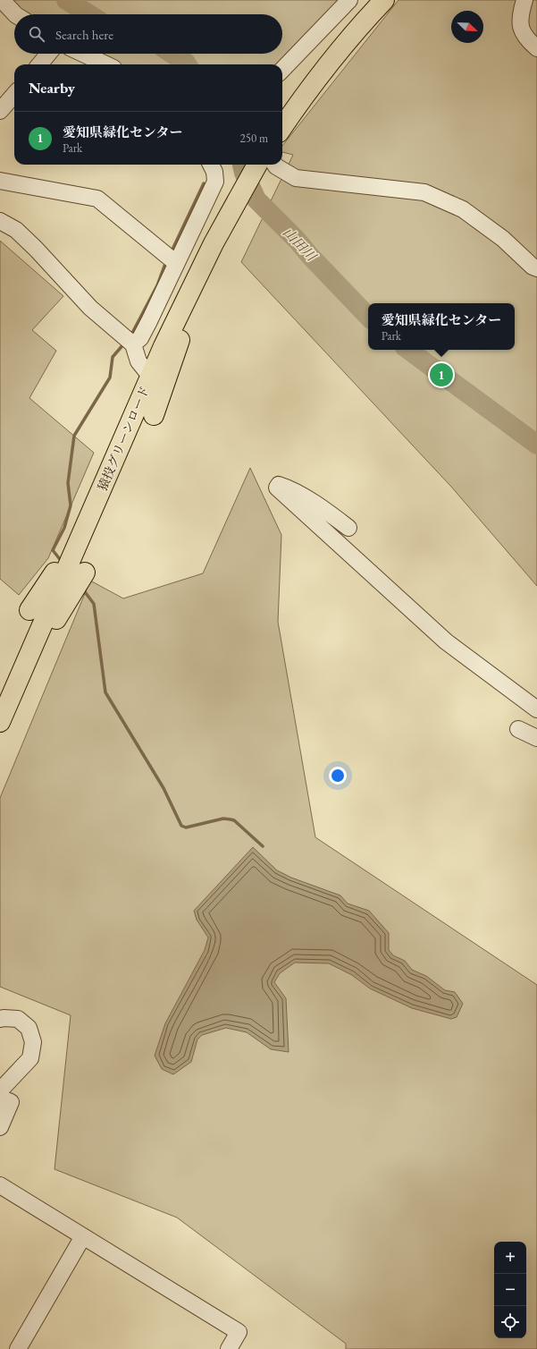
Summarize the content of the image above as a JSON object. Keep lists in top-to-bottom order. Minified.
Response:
{"streets":{"main road":["猿投グリーンロード"]},"water":["山田川"],"north":"bottom right","page":{"search":"Search here","heading":"Nearby","list":[{"mark":"1","name":"愛知県緑化センター","note":"Park","value":"250 m"}],"popup":["愛知県緑化センター","Park"],"pins":"1","map_buttons":["+","−"]}}
